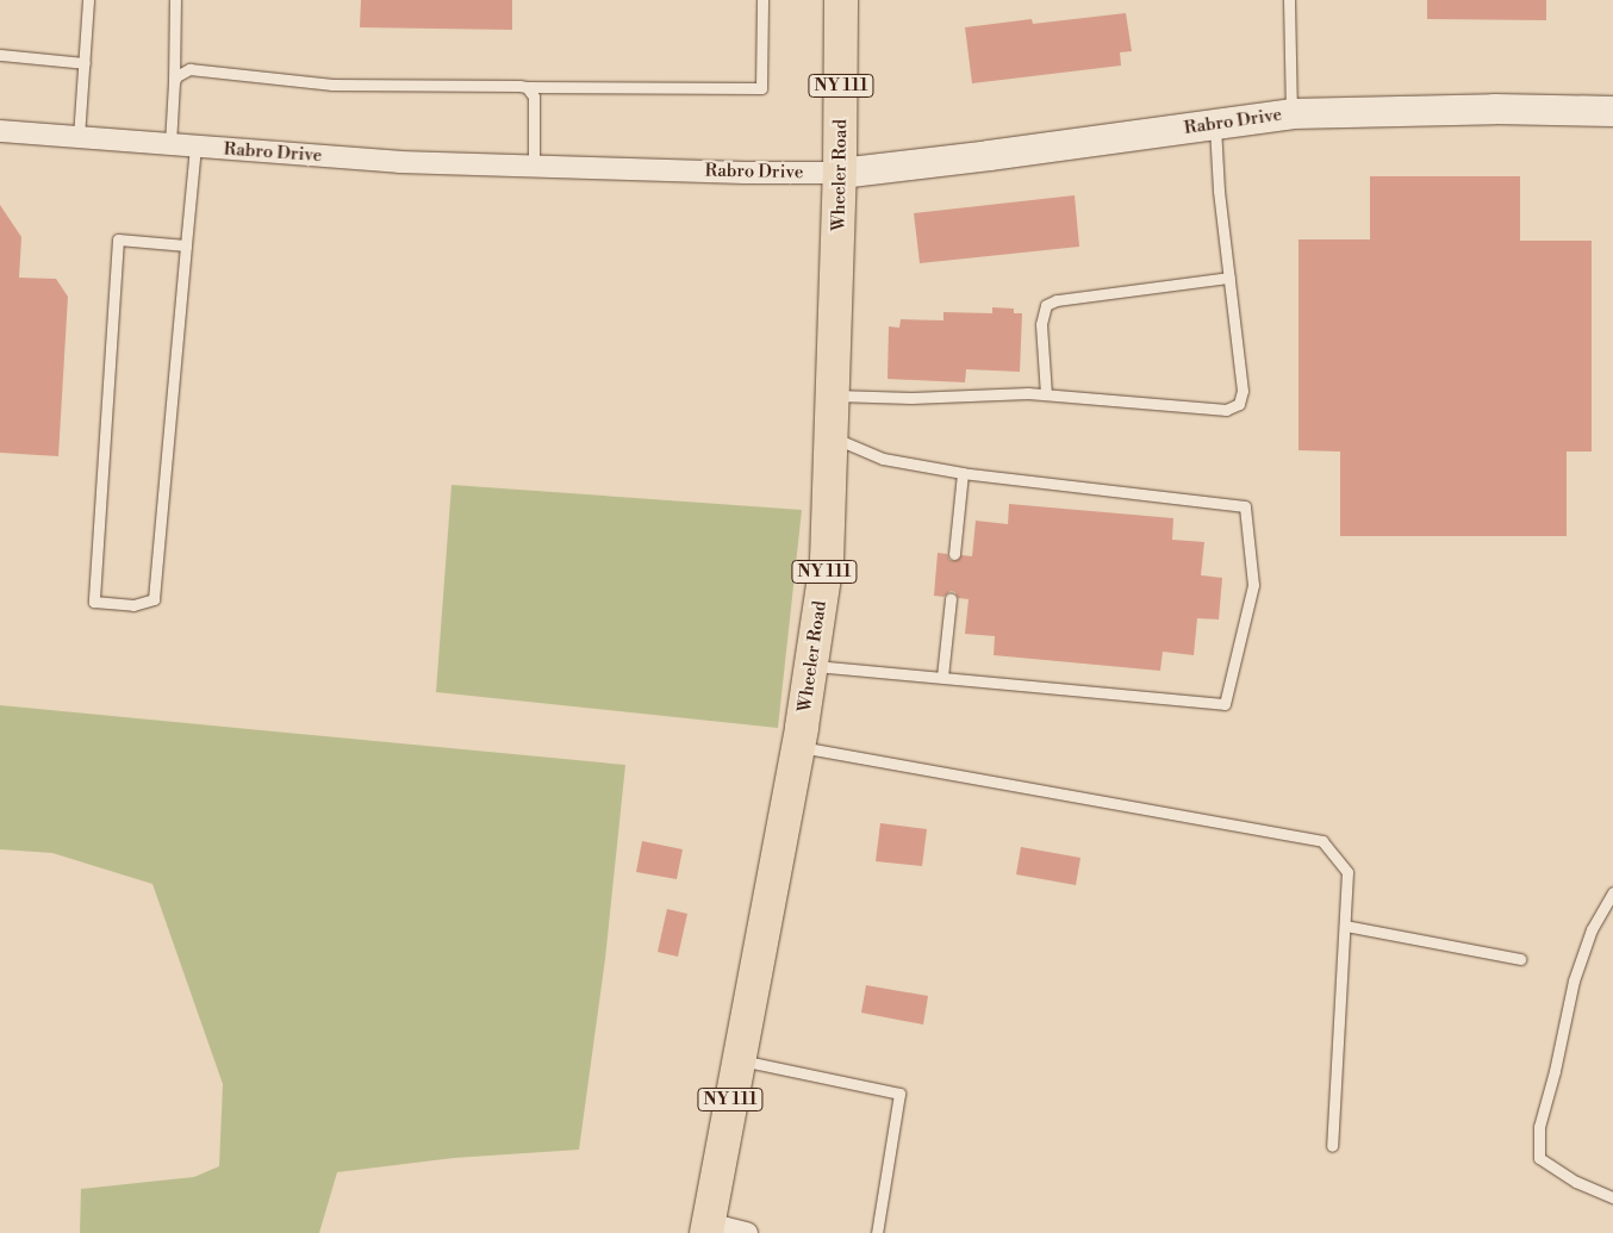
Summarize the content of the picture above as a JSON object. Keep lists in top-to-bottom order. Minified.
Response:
{"streets":{"main road":["NY 111","Rabro Drive","Wheeler Road"]},"crossings":[["Rabro Drive","Wheeler Road"]]}
